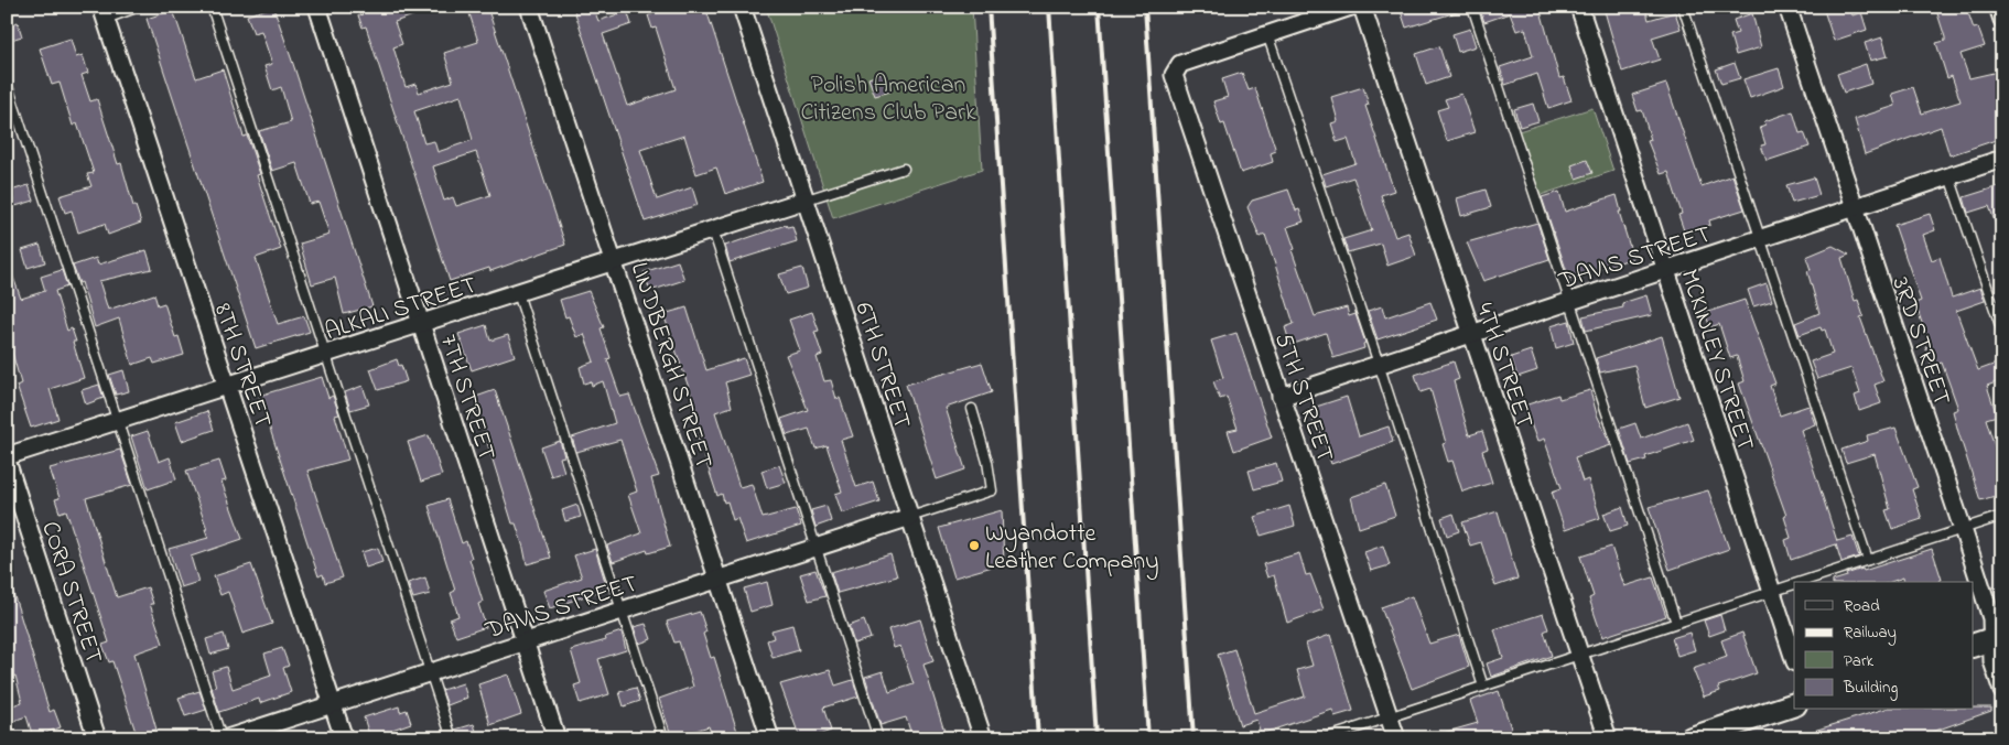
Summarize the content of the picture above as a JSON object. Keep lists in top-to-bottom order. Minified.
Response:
{"streets":{"street":["DAVIS STREET","ALKALI STREET","3RD STREET","MCKINLEY STREET","8TH STREET","LINDBERGH STREET","6TH STREET","4TH STREET","7TH STREET","5TH STREET","CORA STREET"]},"crossings":[["DAVIS STREET","3RD STREET"],["DAVIS STREET","MCKINLEY STREET"],["DAVIS STREET","8TH STREET"],["DAVIS STREET","LINDBERGH STREET"],["DAVIS STREET","6TH STREET"],["DAVIS STREET","4TH STREET"],["DAVIS STREET","7TH STREET"],["DAVIS STREET","5TH STREET"],["ALKALI STREET","8TH STREET"],["ALKALI STREET","LINDBERGH STREET"],["ALKALI STREET","6TH STREET"],["ALKALI STREET","7TH STREET"],["ALKALI STREET","CORA STREET"]],"parks":["Polish American Citizens Club Park"],"places":["Wyandotte Leather Company"],"legend":["Road","Railway","Park","Building"]}
